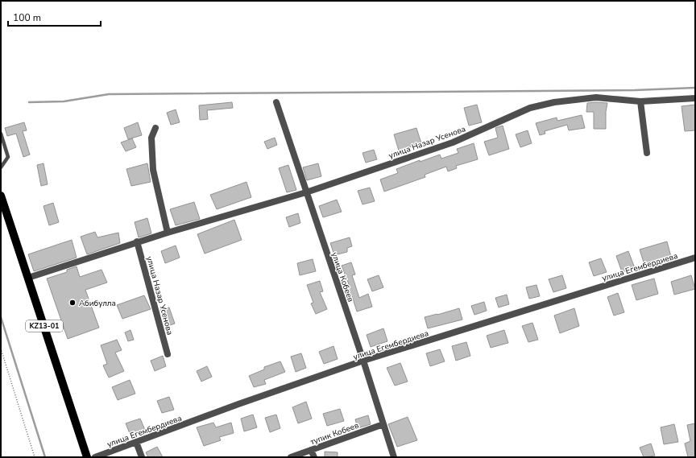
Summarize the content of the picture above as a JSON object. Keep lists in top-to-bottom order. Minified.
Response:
{"streets":{"main road":["KZ13-01"],"street":["улица Назар Усенова","улица Егембердиева","улица Кобеев","тупик Кобеев"]},"crossings":[["улица Назар Усенова","улица Кобеев"],["улица Назар Усенова","KZ13-01"],["улица Егембердиева","улица Кобеев"],["улица Кобеев","тупик Кобеев"]],"places":["Абибулла"],"scale_bar":"100 m"}
